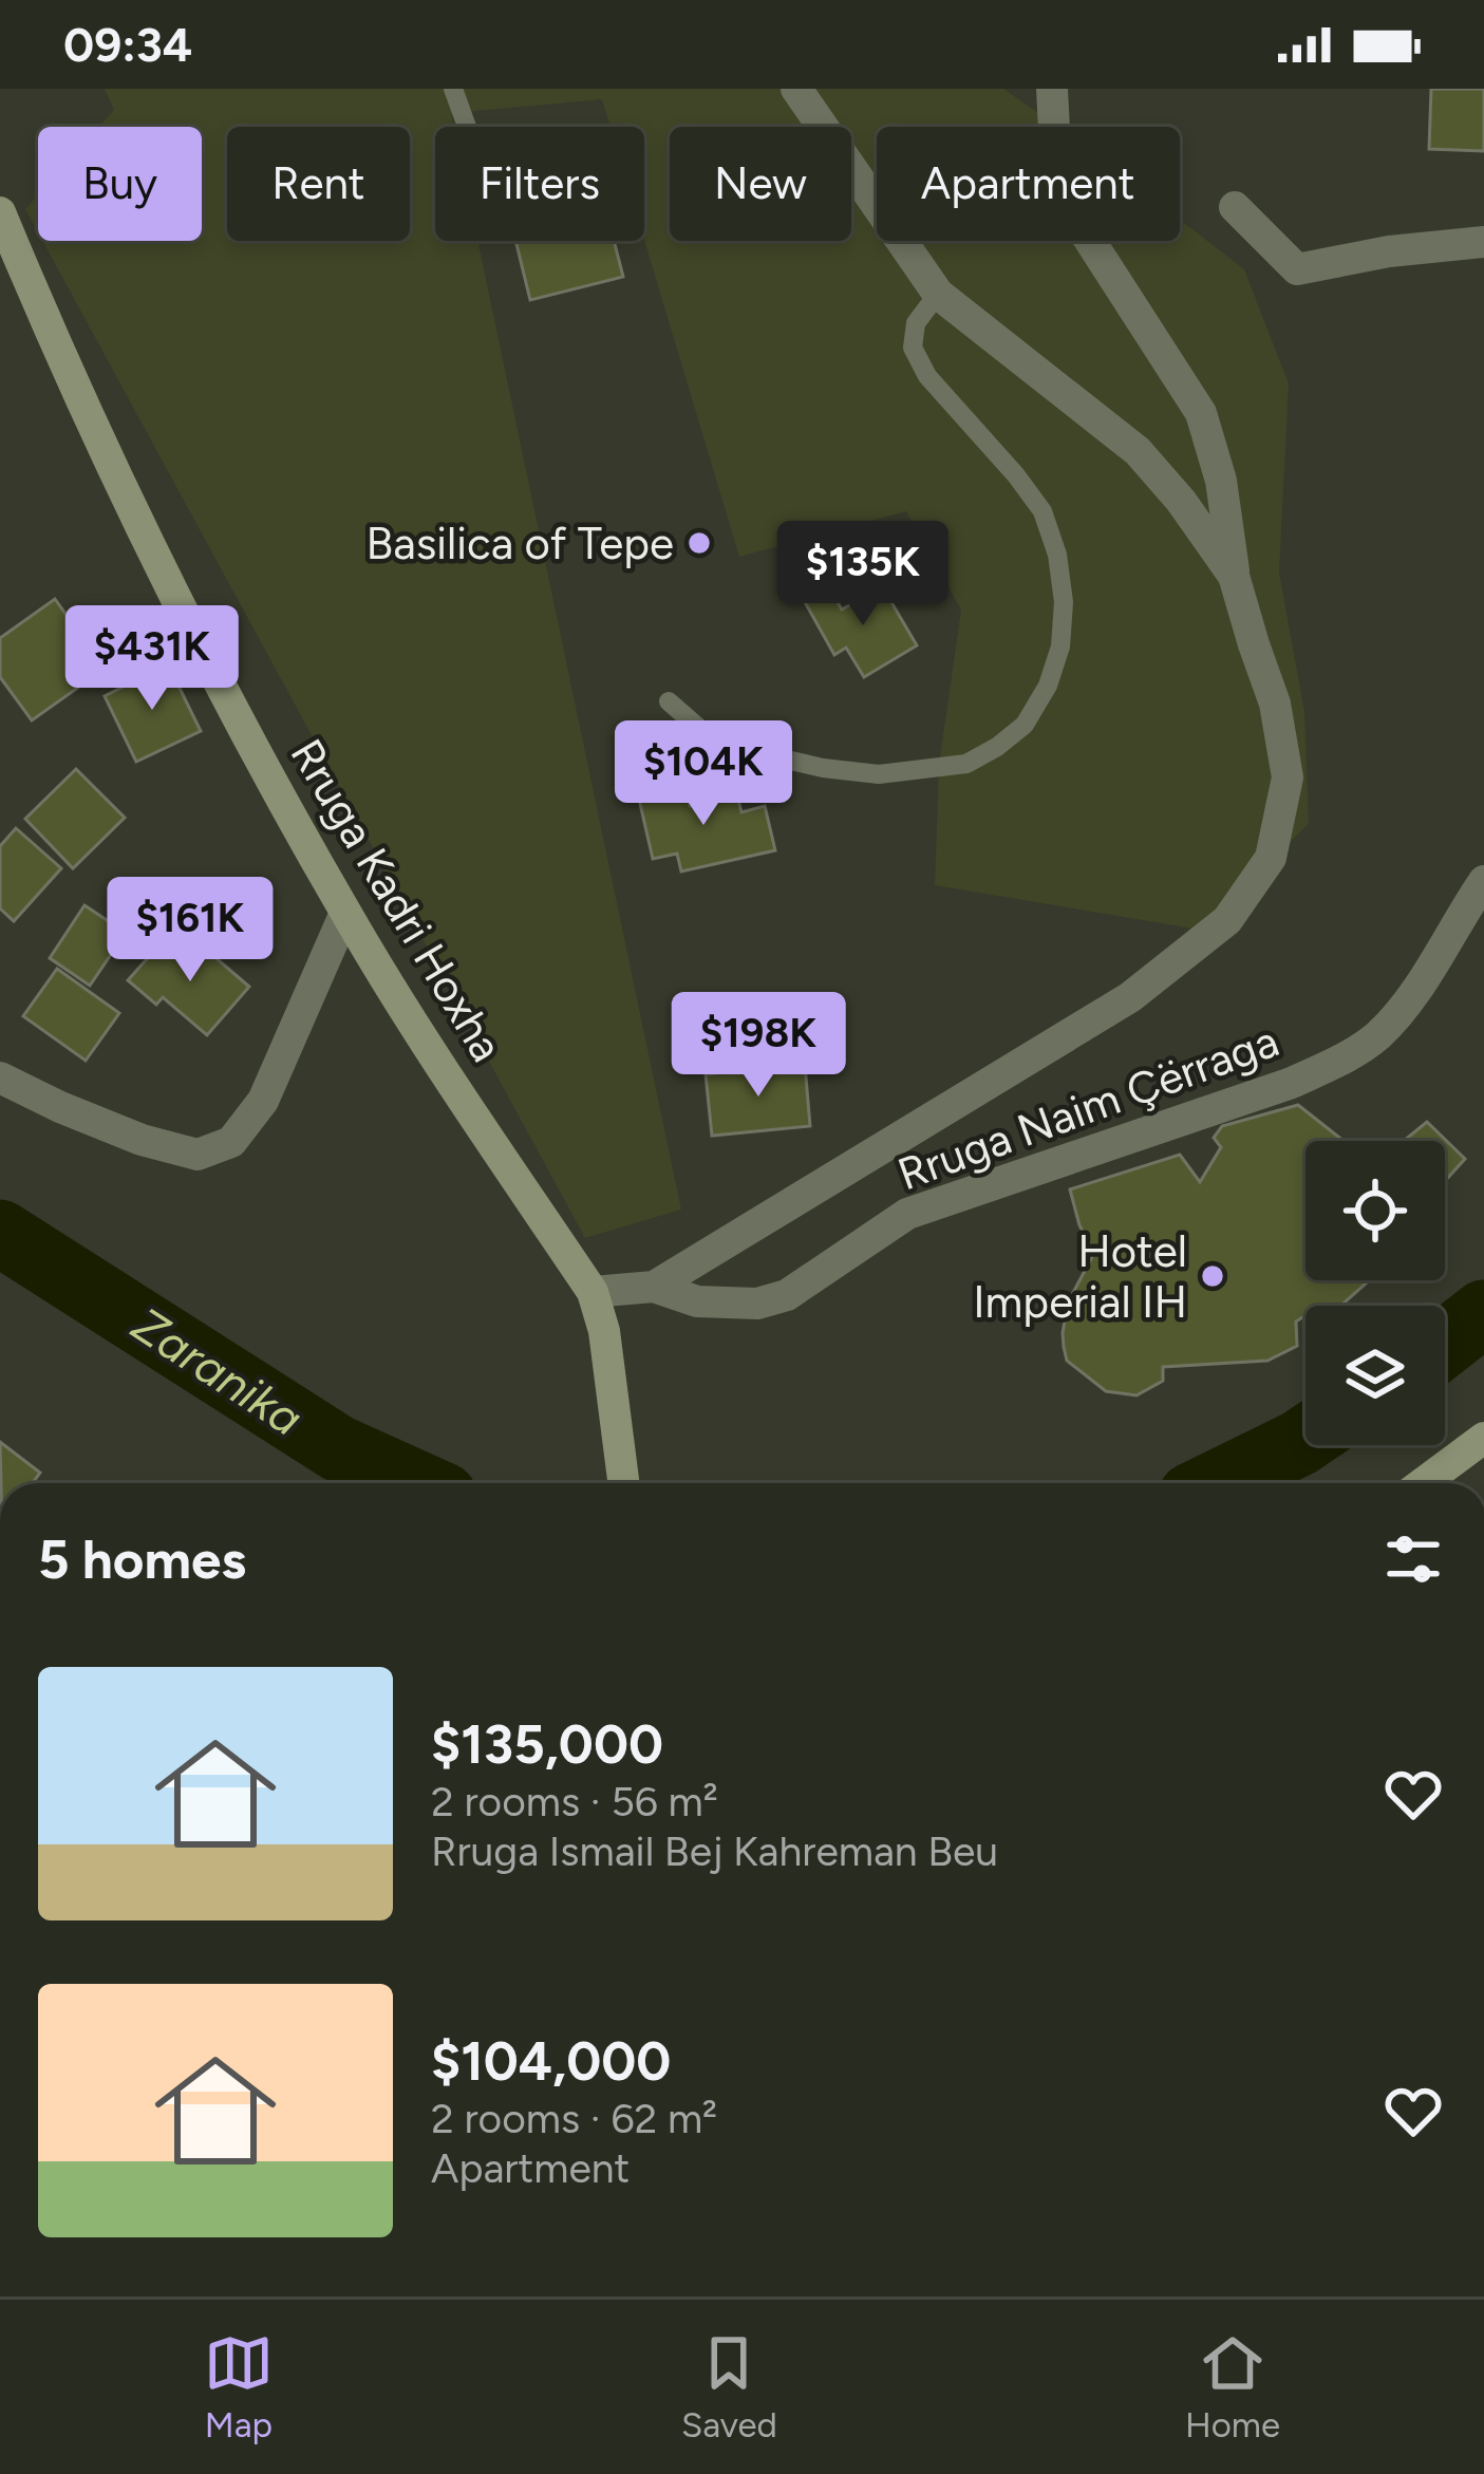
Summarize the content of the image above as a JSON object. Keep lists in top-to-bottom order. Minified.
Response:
{"streets":{"main road":["Rruga Kadri Hoxha"],"street":["Rruga Naim Çërraga"]},"water":["Zaranika"],"places":["Basilica of Tepe","Hotel Imperial IH"],"page":{"status":"09:34","chip":["Buy","Rent","Filters","New","Apartment"],"price":["$135K","$431K","$104K","$161K","$198K"],"heading":"5 homes","list":[{"name":"$135,000","note":"2 rooms · 56 m² · Rruga Ismail Bej Kahreman Beu"},{"name":"$104,000","note":"2 rooms · 62 m² · Apartment"}],"tabs":["Map","Saved","Home"]}}
